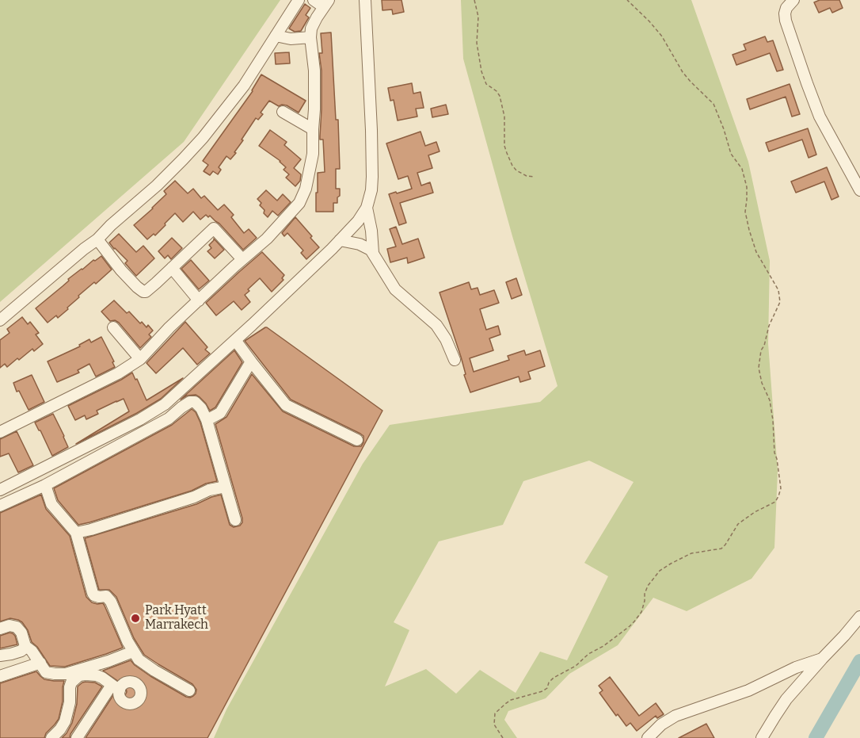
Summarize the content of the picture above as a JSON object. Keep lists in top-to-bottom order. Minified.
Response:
{"places":["Park Hyatt Marrakech"]}
